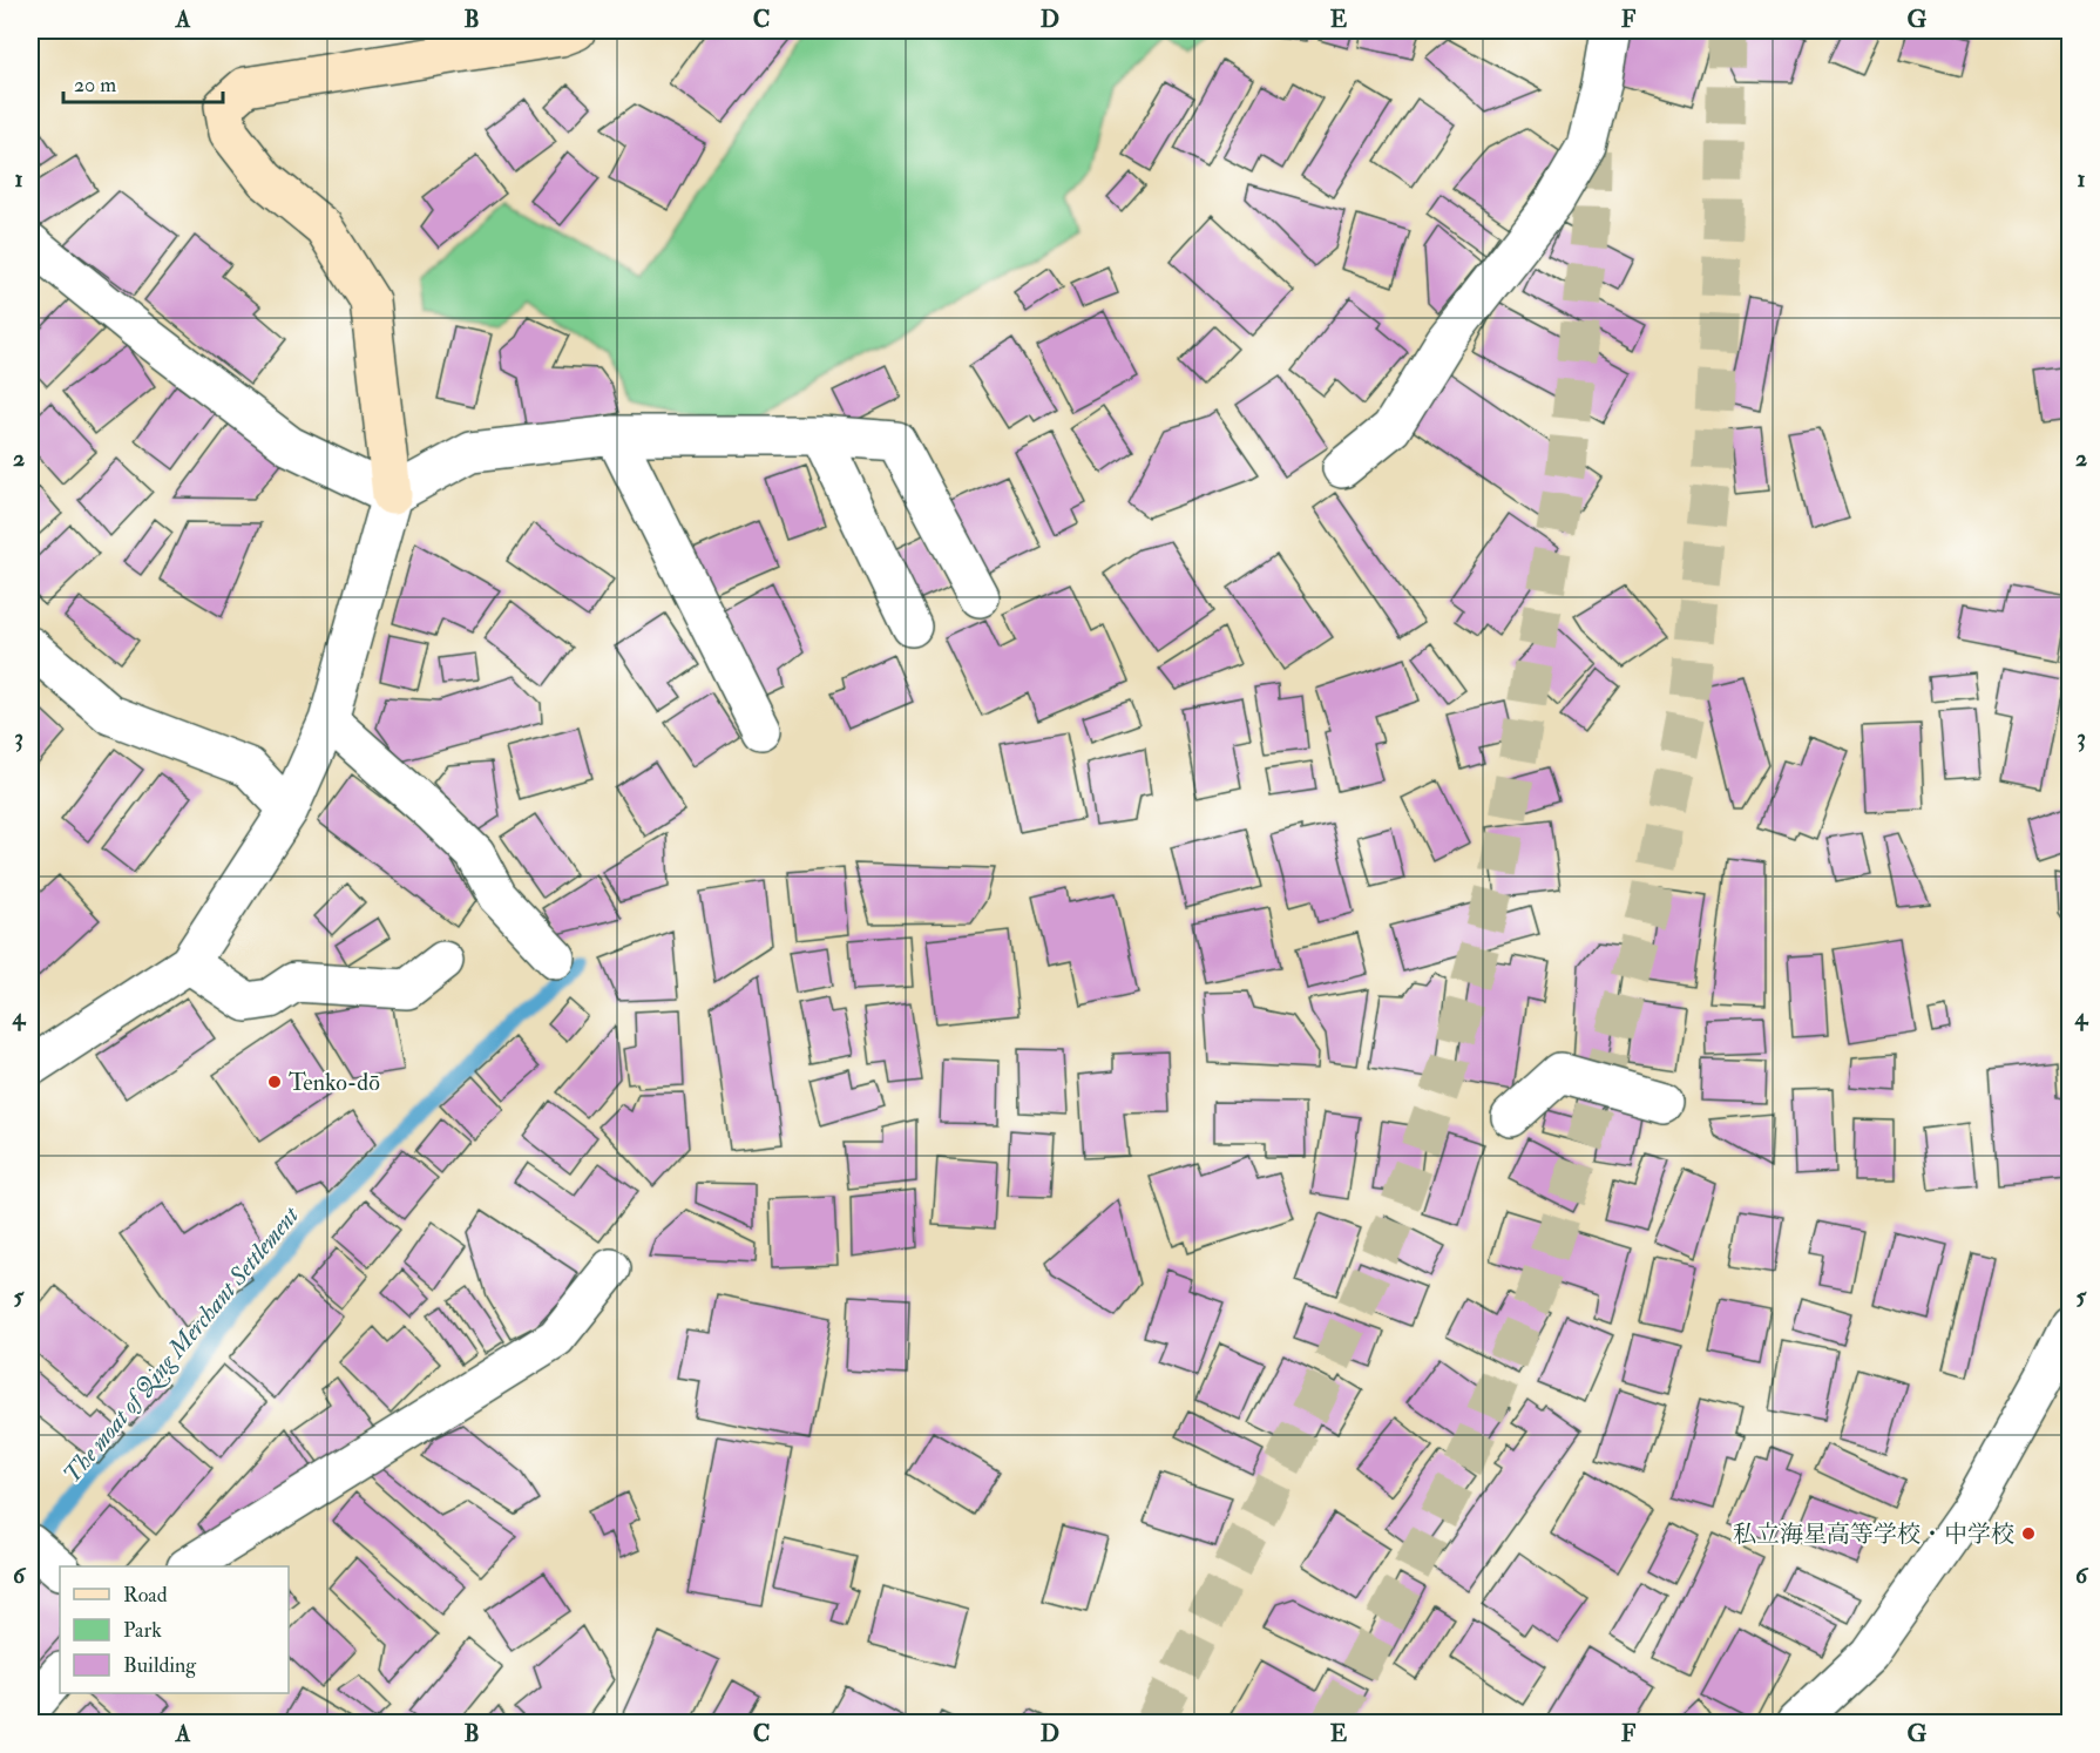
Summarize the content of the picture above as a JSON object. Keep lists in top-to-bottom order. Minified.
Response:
{"water":["The moat of Qing Merchant Settlement"],"places":["Tenko-dō","私立海星高等学校・中学校"],"legend":["Road","Park","Building"],"scale_bar":"20 m","grid":{"columns":["A","B","C","D","E","F","G"],"rows":["1","2","3","4","5","6"]}}
